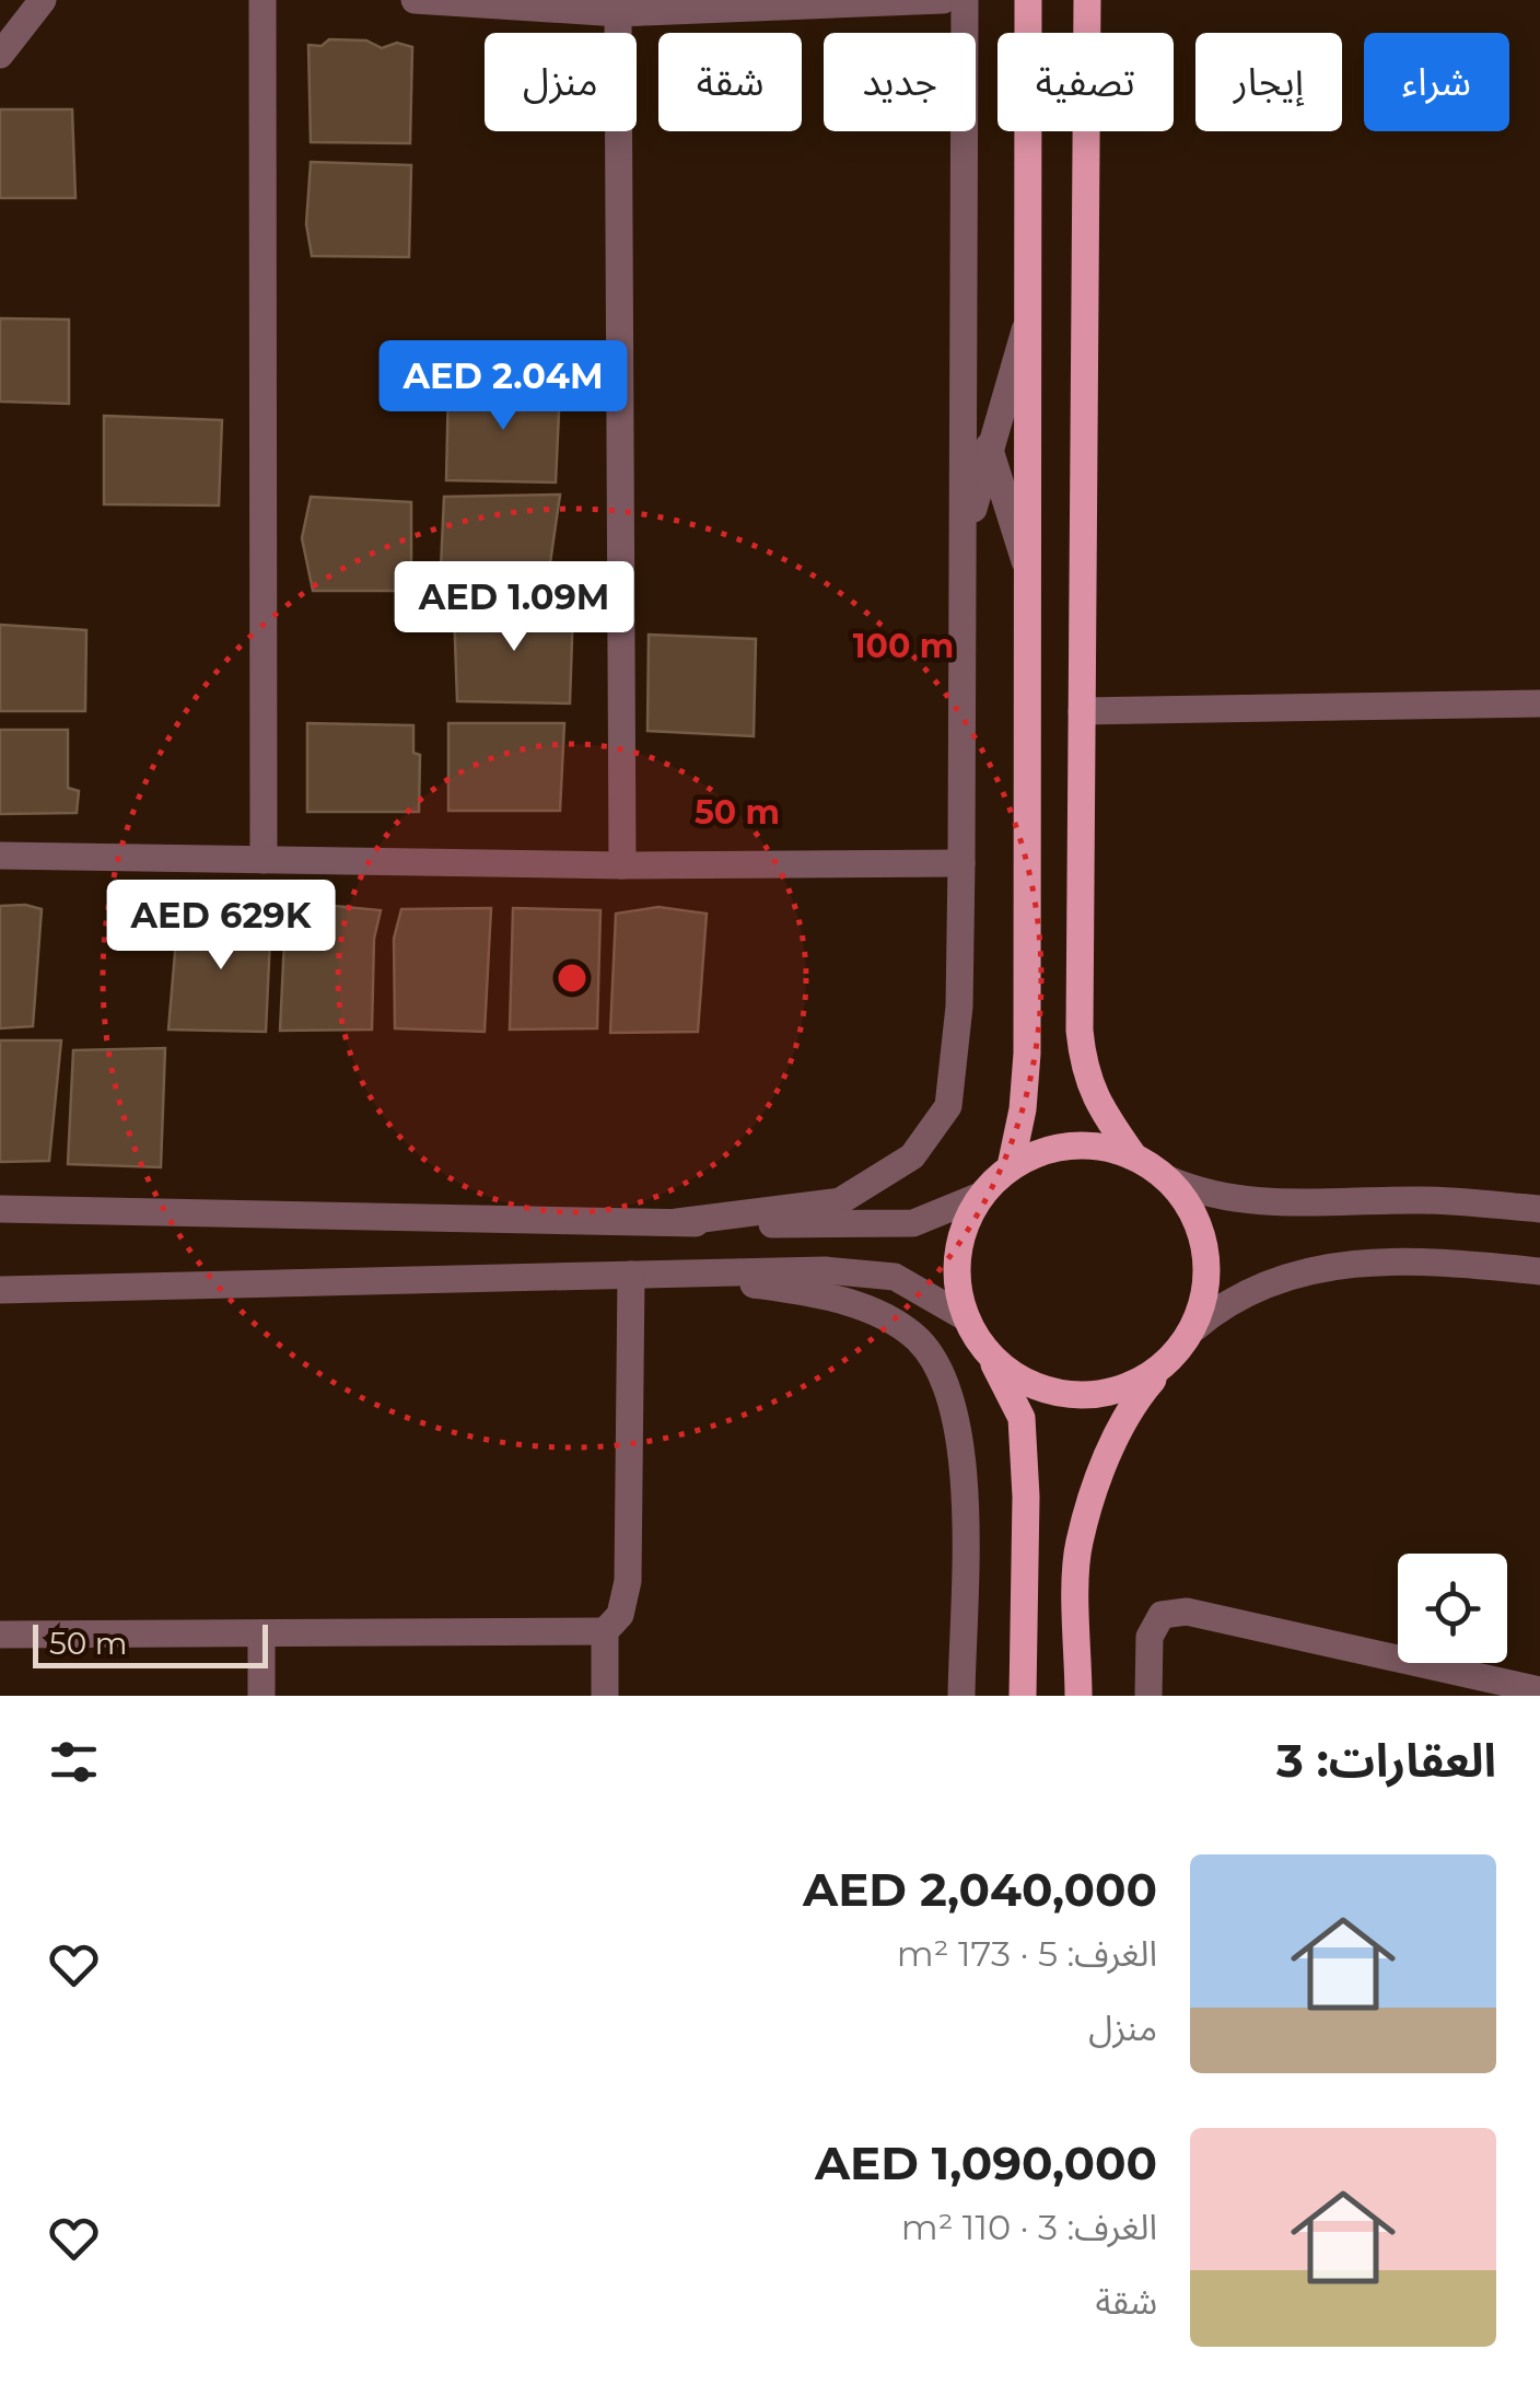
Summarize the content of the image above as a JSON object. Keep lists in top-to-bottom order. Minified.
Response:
{"scale_bar":"50 m","page":{"chip":["شراء","إيجار","تصفية","جديد","شقة","منزل"],"price":["AED 2.04M","AED 1.09M","AED 629K"],"scale":"50 m","heading":"العقارات: 3","list":[{"name":"AED 2,040,000","note":"الغرف: 5 · 173 m² · منزل"},{"name":"AED 1,090,000","note":"الغرف: 3 · 110 m² · شقة"}]},"rings":["100 m","50 m"]}
